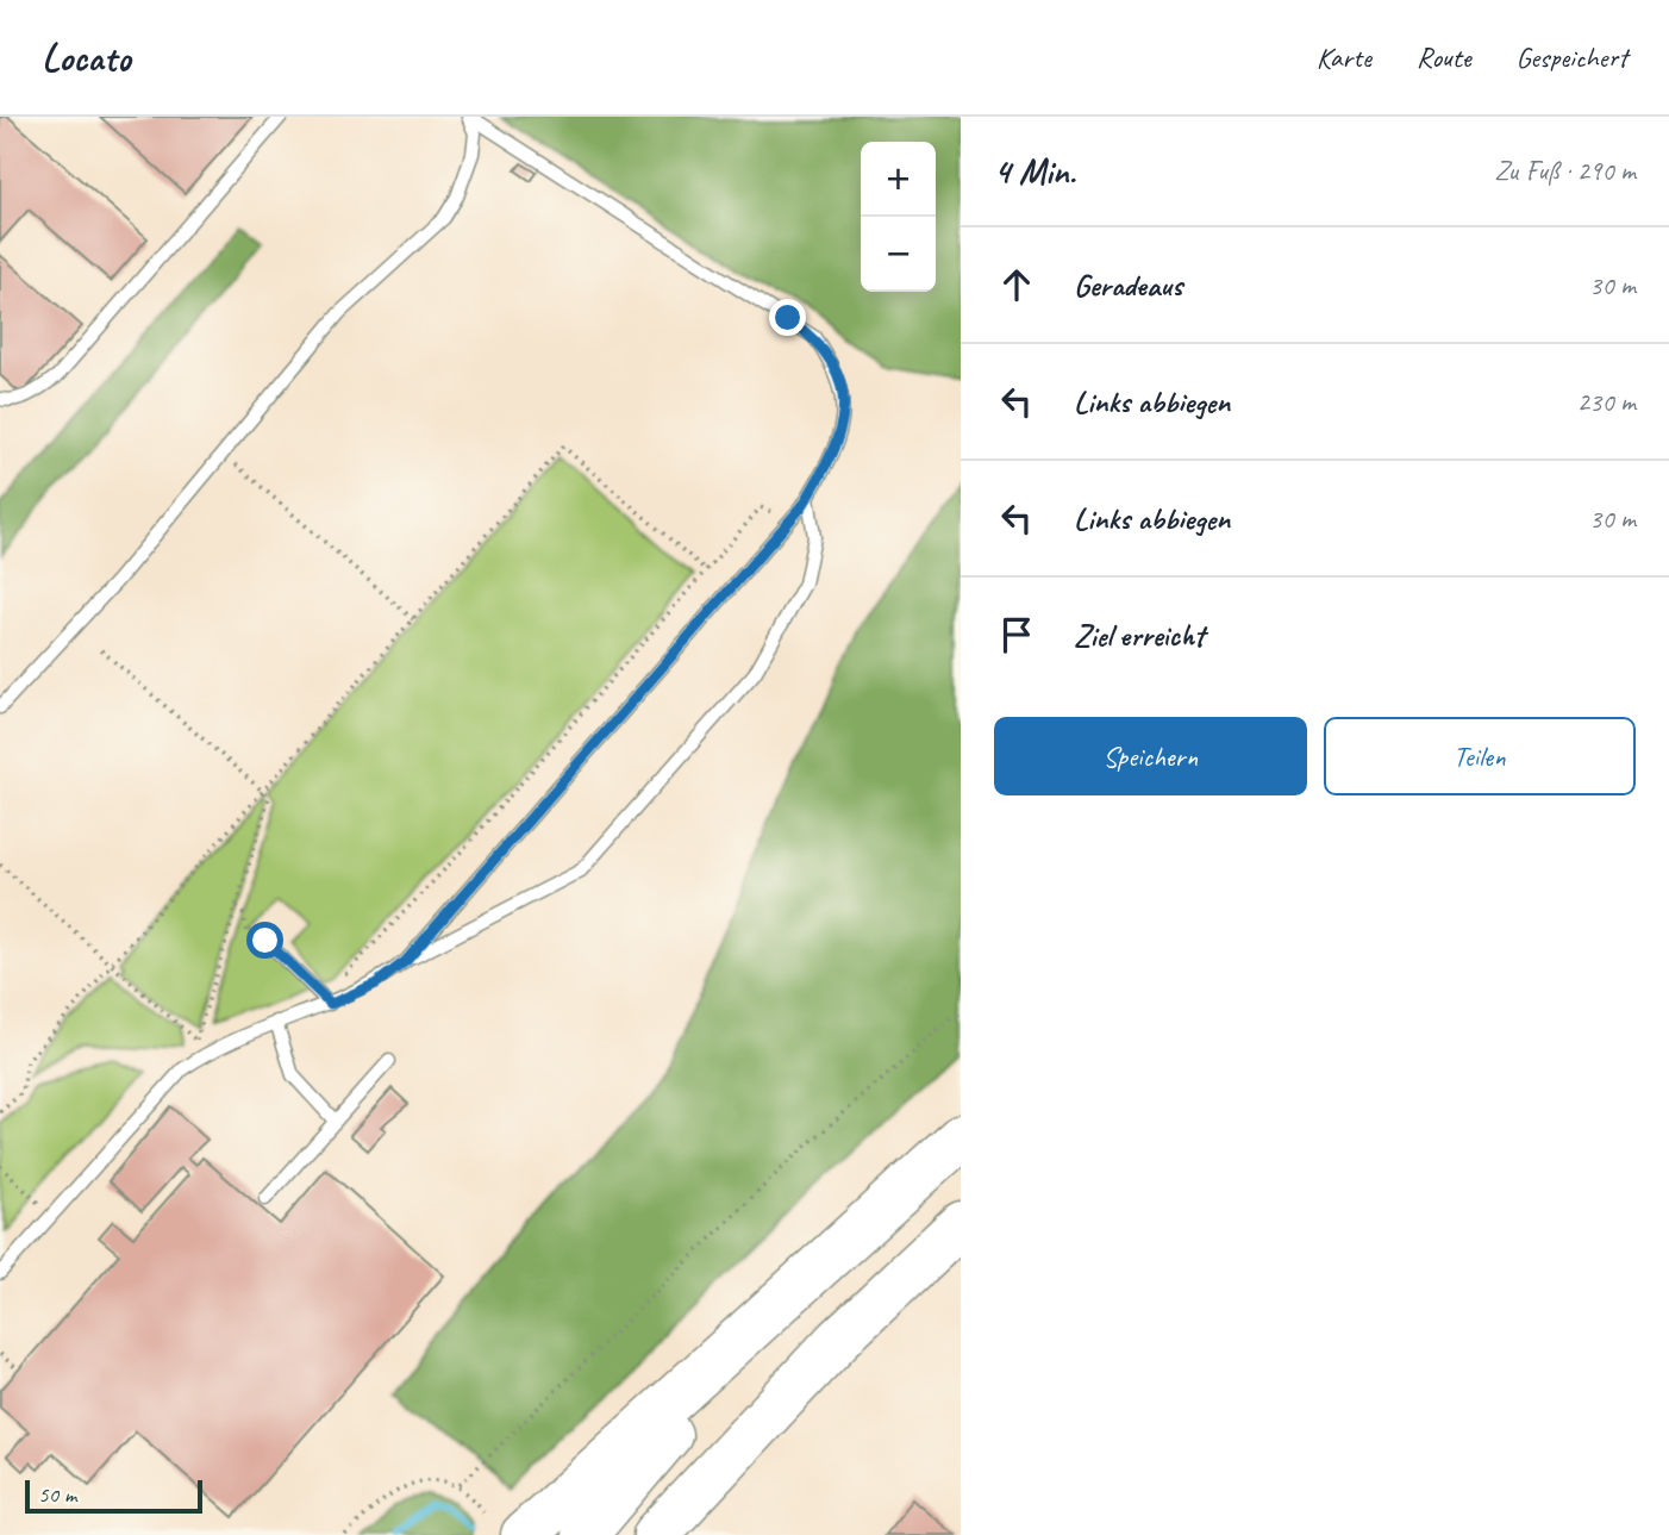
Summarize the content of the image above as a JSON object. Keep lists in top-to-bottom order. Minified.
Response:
{"scale_bar":"50 m","page":{"header":"Locato","nav":["Karte","Route","Gespeichert"],"heading":["4 Min.","Zu Fuß · 290 m"],"map_buttons":["+","−"],"list":[["Geradeaus","30 m"],["Links abbiegen","230 m"],["Links abbiegen","30 m"],"Ziel erreicht"],"buttons":["Speichern","Teilen"],"scale":"50 m"}}
